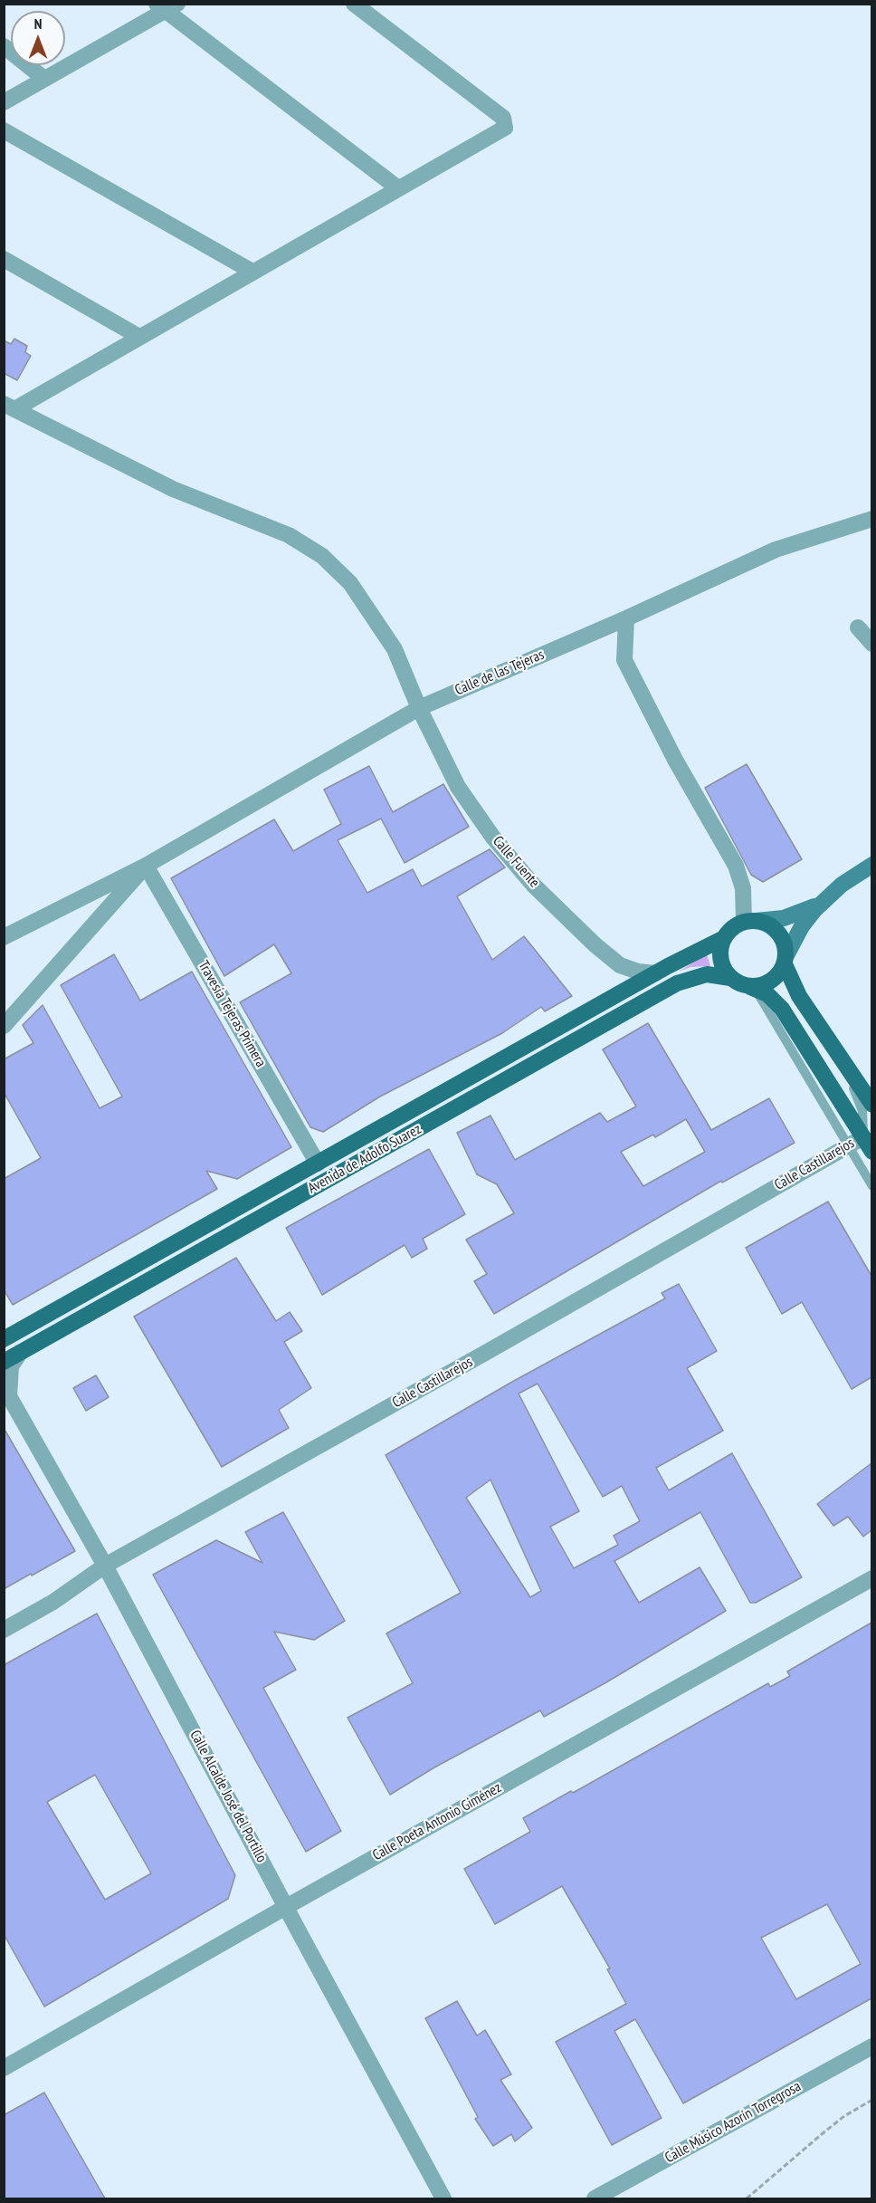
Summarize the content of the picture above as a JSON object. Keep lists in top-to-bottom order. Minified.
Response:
{"streets":{"main road":["Avenida de Adolfo Suarez"],"street":["Calle de las Tejeras","Calle Fuente","Travesía Tejeras Primera","Calle Castillarejos","Calle Alcalde José del Portillo","Calle Poeta Antonio Giménez","Calle Músico Azorín Torregrosa"]},"crossings":[["Calle de las Tejeras","Calle Fuente"],["Calle de las Tejeras","Travesía Tejeras Primera"],["Calle Fuente","Avenida de Adolfo Suarez"],["Travesía Tejeras Primera","Avenida de Adolfo Suarez"],["Calle Castillarejos","Calle Alcalde José del Portillo"],["Calle Alcalde José del Portillo","Calle Poeta Antonio Giménez"]],"north":"top"}
